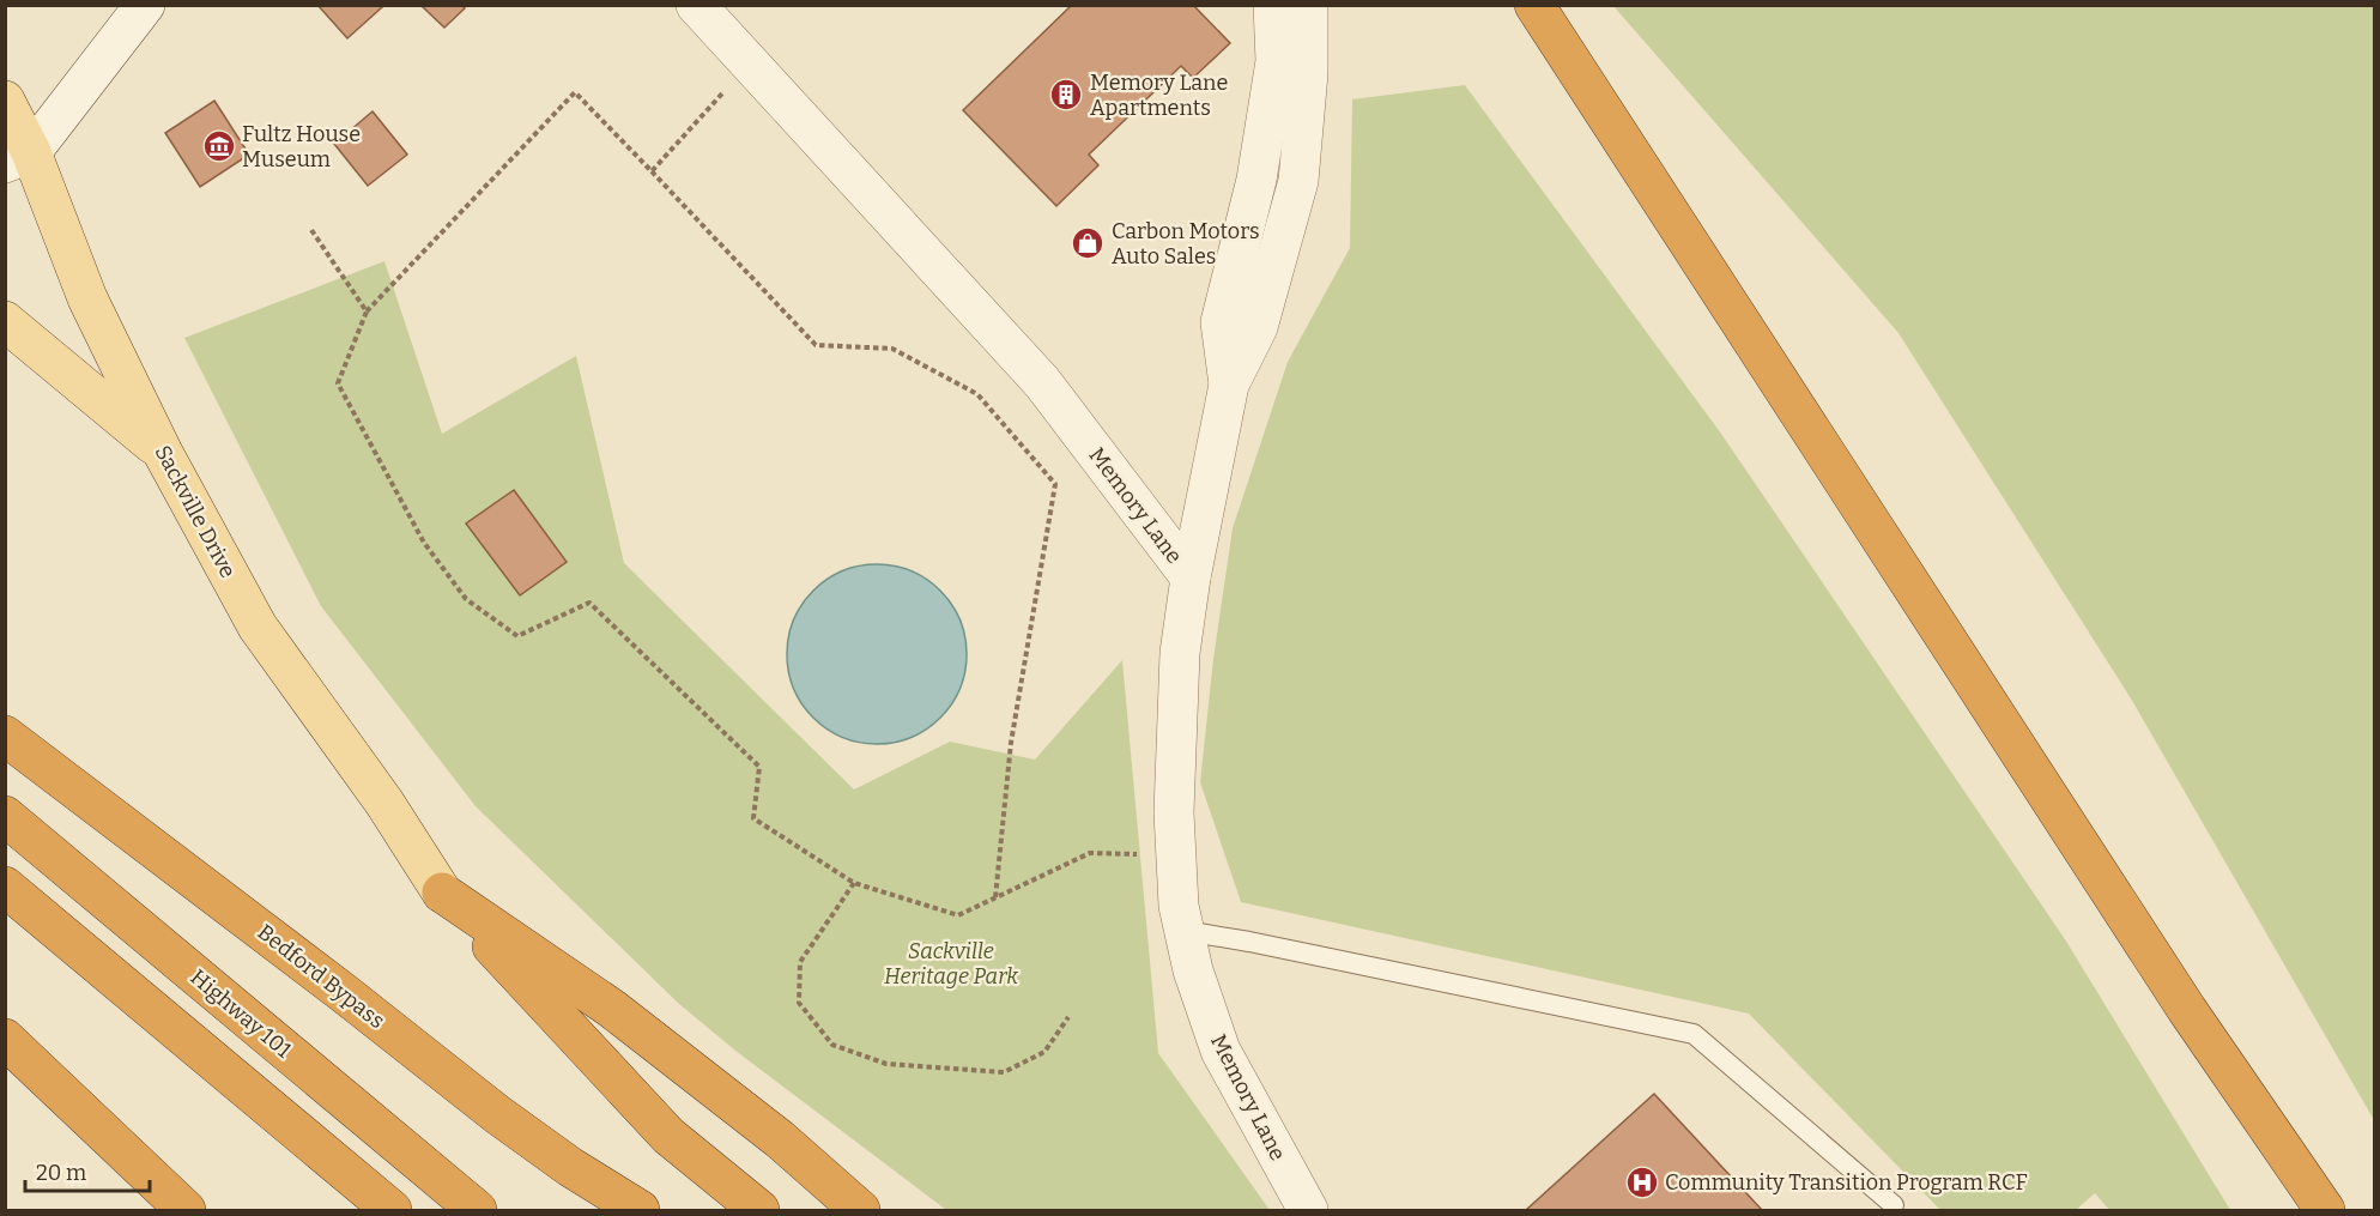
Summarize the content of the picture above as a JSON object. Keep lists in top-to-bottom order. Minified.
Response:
{"streets":{"highway":["Bedford Bypass","Highway 101"],"main road":["Sackville Drive"],"street":["Memory Lane"]},"parks":["Sackville Heritage Park"],"places":{"building":["Memory Lane Apartments"],"museum":["Fultz House Museum"],"shop":["Carbon Motors Auto Sales"],"hospital":["Community Transition Program RCF"]},"scale_bar":"20 m"}
